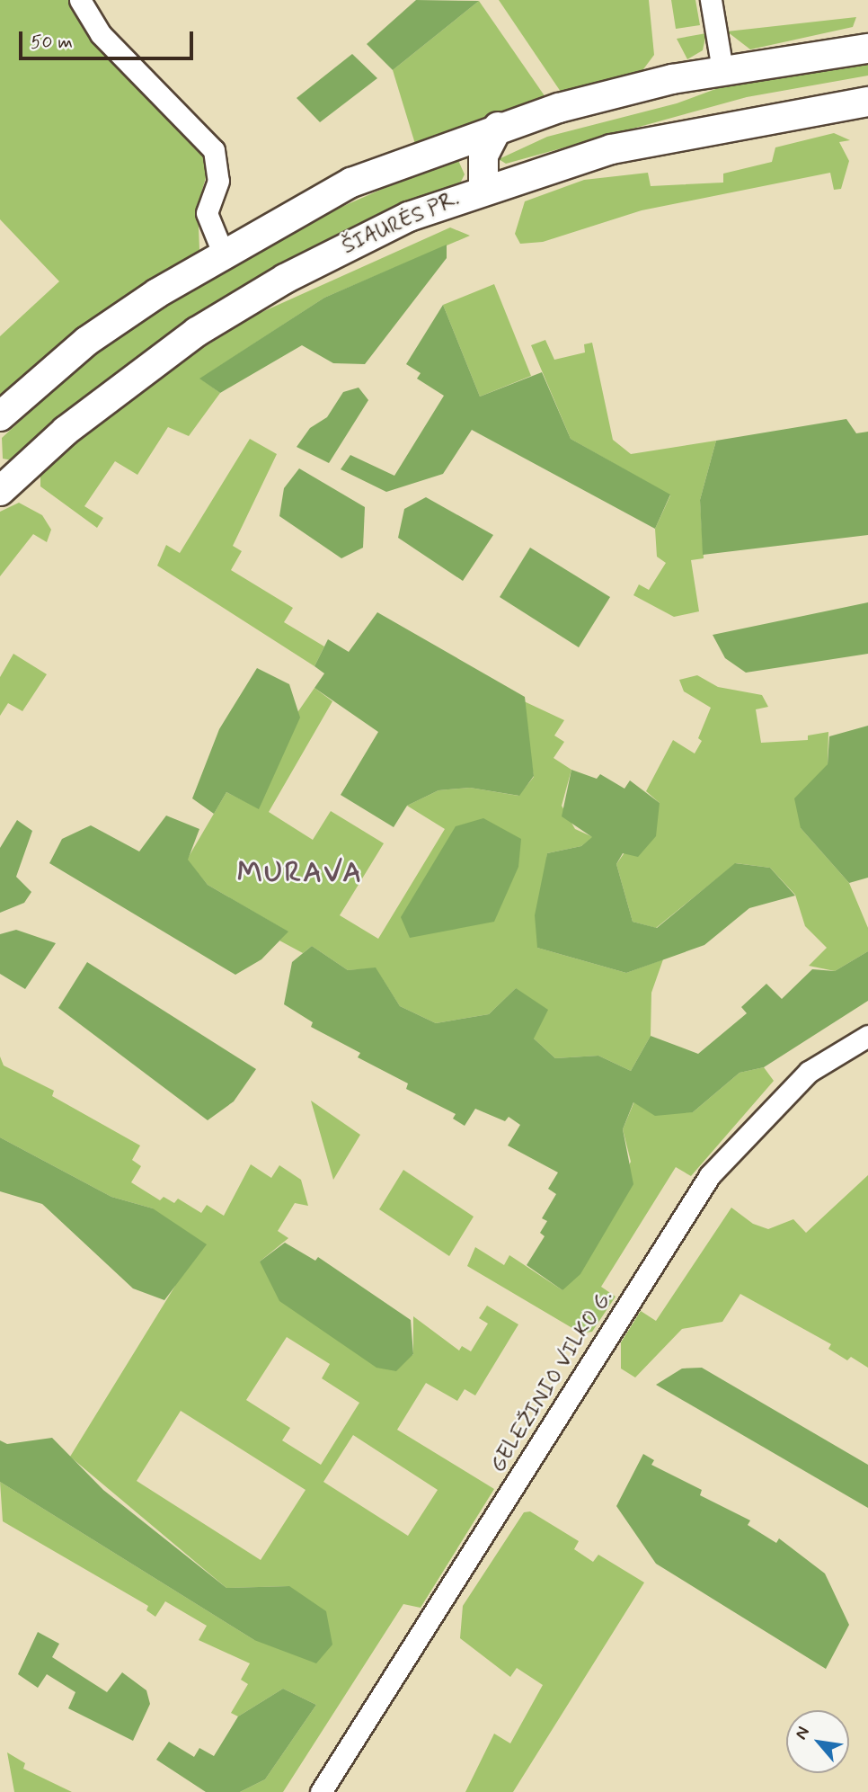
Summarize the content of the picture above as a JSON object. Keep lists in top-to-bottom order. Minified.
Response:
{"streets":{"main road":["ŠIAURĖS PR."],"street":["GELEŽINIO VILKO G."]},"districts":["MURAVA"],"scale_bar":"50 m","north":"top left"}
